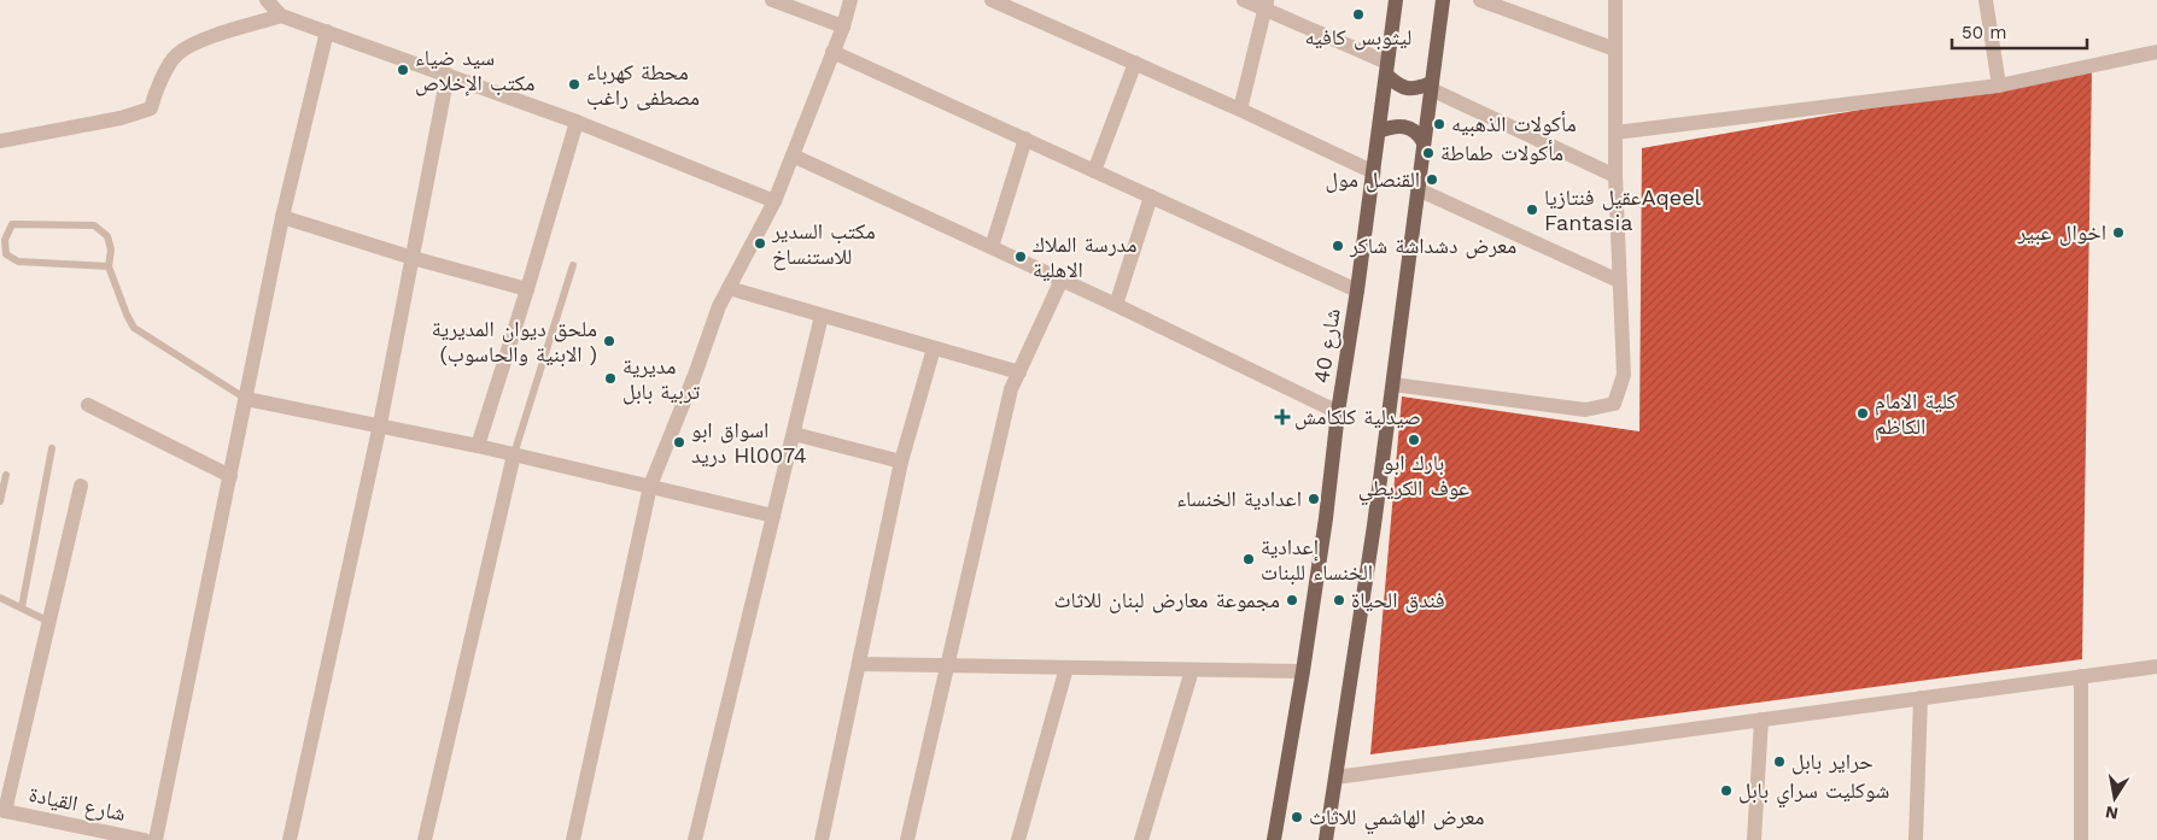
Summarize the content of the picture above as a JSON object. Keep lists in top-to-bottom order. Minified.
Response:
{"streets":{"main road":["شارع 40"],"street":["شارع القيادة"]},"places":{"other":["ليثوبس كافيه","سيد ضياء مكتب الإخلاص","محطة كهرباء مصطفى راغب","مأكولات الذهبيه","مأكولات طماطة","القنصل مول","عقيل فنتازياAqeel Fantasia","اخوال عبير","مكتب السدير للاستنساخ","معرض دشداشة شاكر","مدرسة الملاك الاهلية","ملحق ديوان المديرية (الابنية والحاسوب )","مديرية تربية بابل","كلية الامام الكاظم","بارك ابو عوف الكريطي","اسواق ابو دريد Hl0074","اعدادية الخنساء","إعدادية الخنساء للبنات","مجموعة معارض لبنان للاثاث","فندق الحياة","حراير بابل","شوكليت سراي بابل","معرض الهاشمي للاثاث"],"health":["صيدلية كلكامش"]},"scale_bar":"50 m","north":"bottom"}
